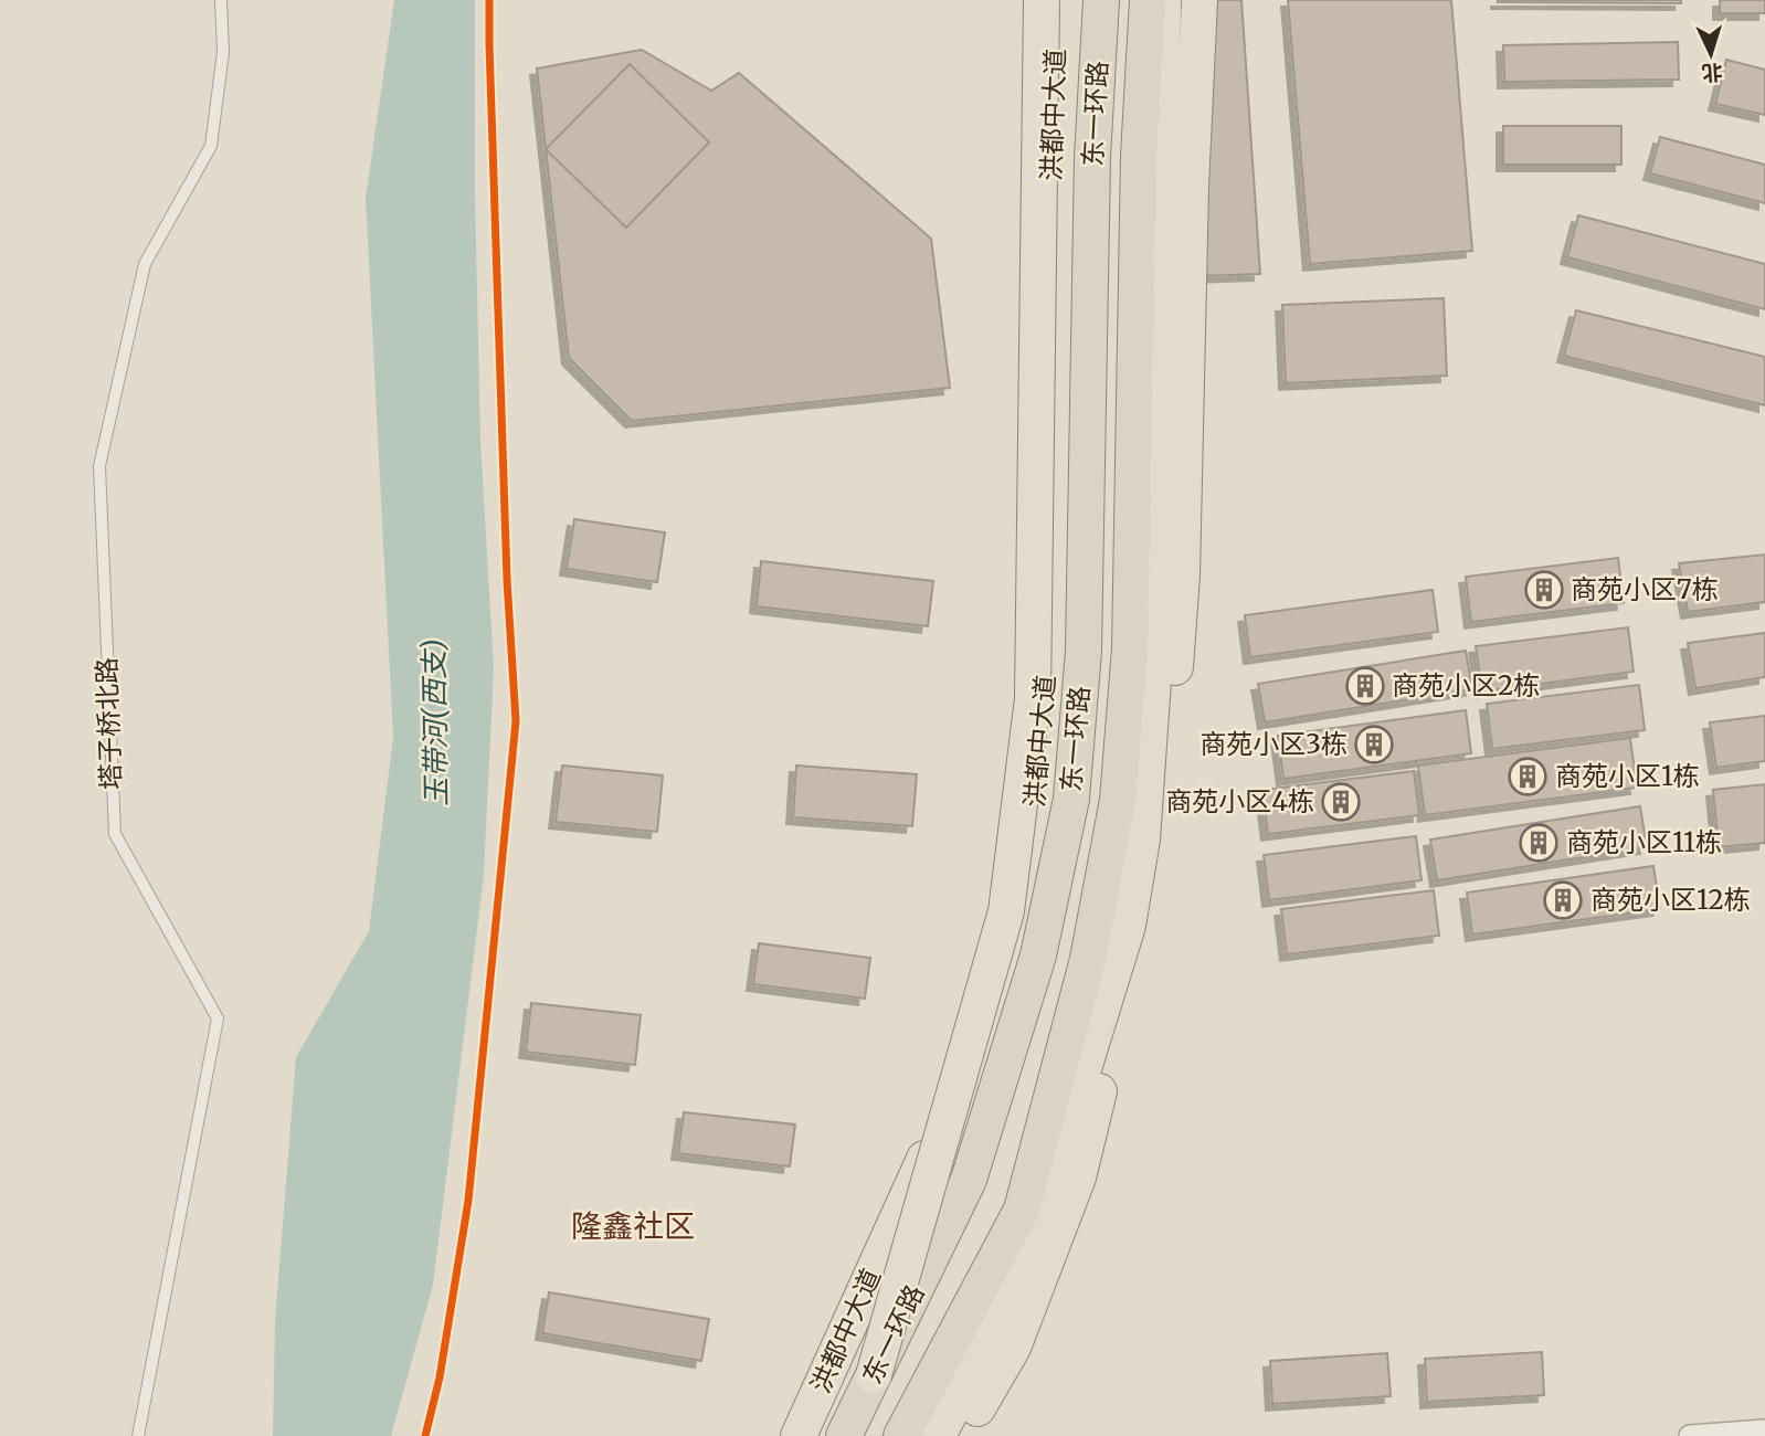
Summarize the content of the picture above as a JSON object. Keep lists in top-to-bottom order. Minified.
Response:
{"streets":{"highway":["东一环路"],"main road":["洪都中大道"],"lane":["塔子桥北路"]},"districts":["隆鑫社区"],"water":["玉带河(西支)"],"places":{"building":["商苑小区7栋","商苑小区2栋","商苑小区3栋","商苑小区1栋","商苑小区4栋","商苑小区11栋","商苑小区12栋"]},"north":"bottom"}
